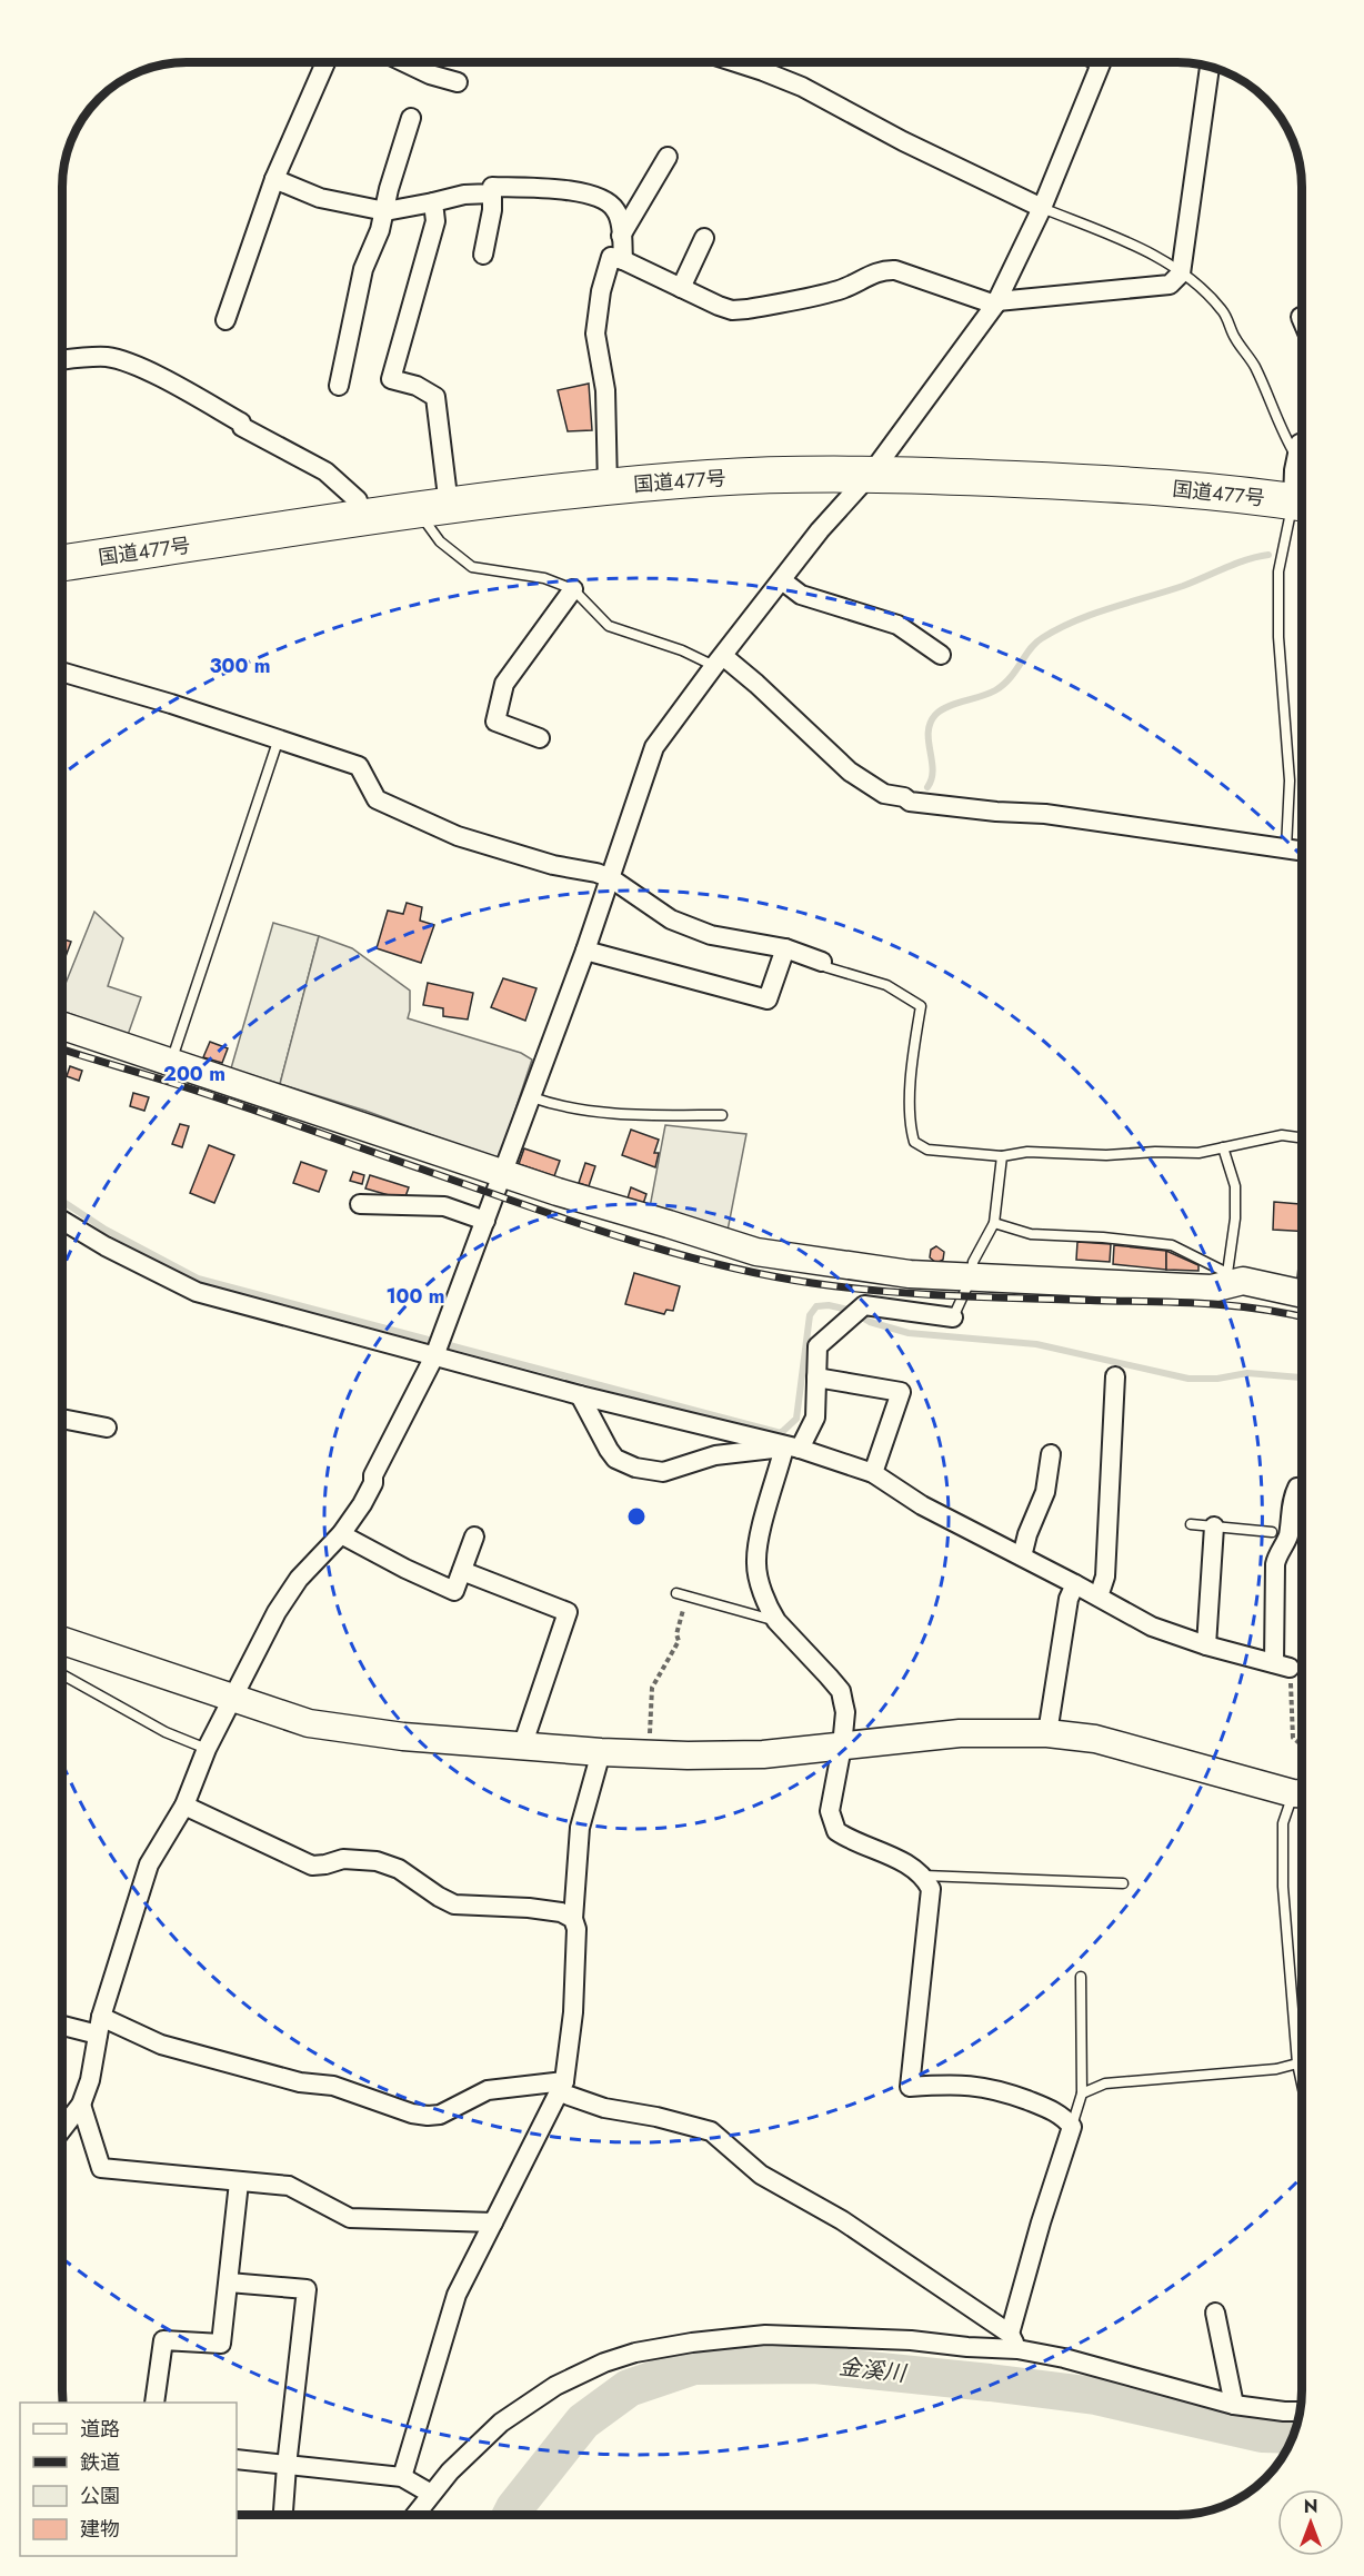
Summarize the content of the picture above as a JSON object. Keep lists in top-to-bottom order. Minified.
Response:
{"streets":{"highway":["国道477号"]},"water":["金溪川"],"legend":["道路","鉄道","公園","建物"],"north":"top","rings":["300 m","200 m","100 m"]}
